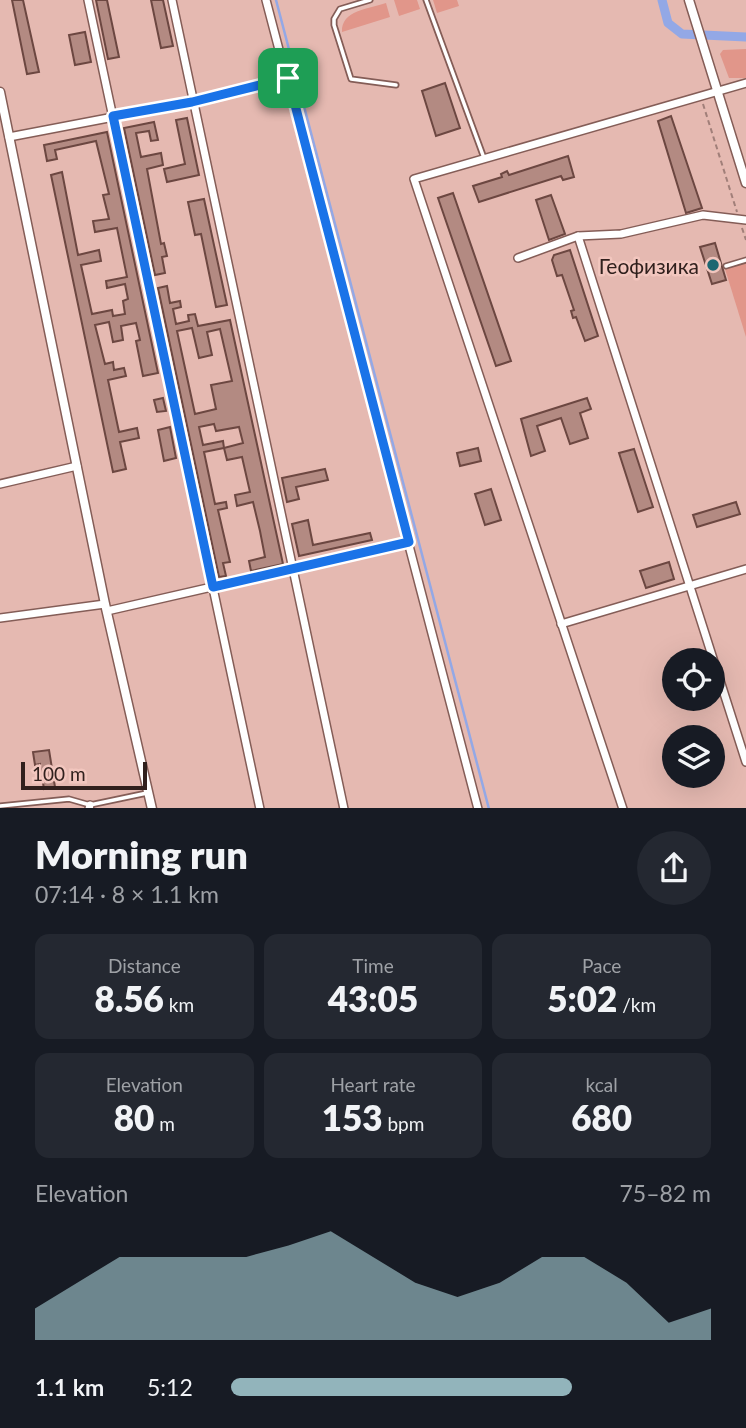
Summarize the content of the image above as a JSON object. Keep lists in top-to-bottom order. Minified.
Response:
{"places":["Геофизика"],"scale_bar":"100 m","page":{"scale":"100 m","heading":["Morning run","07:14 · 8 × 1.1 km"],"stats":[["Distance","8.56 km"],["Time","43:05"],["Pace","5:02 /km"],["Elevation","80 m"],["Heart rate","153 bpm"],["kcal","680"]],"chart":["Elevation","75–82 m"],"list":[{"name":"1.1 km","note":"5:12"}]}}
